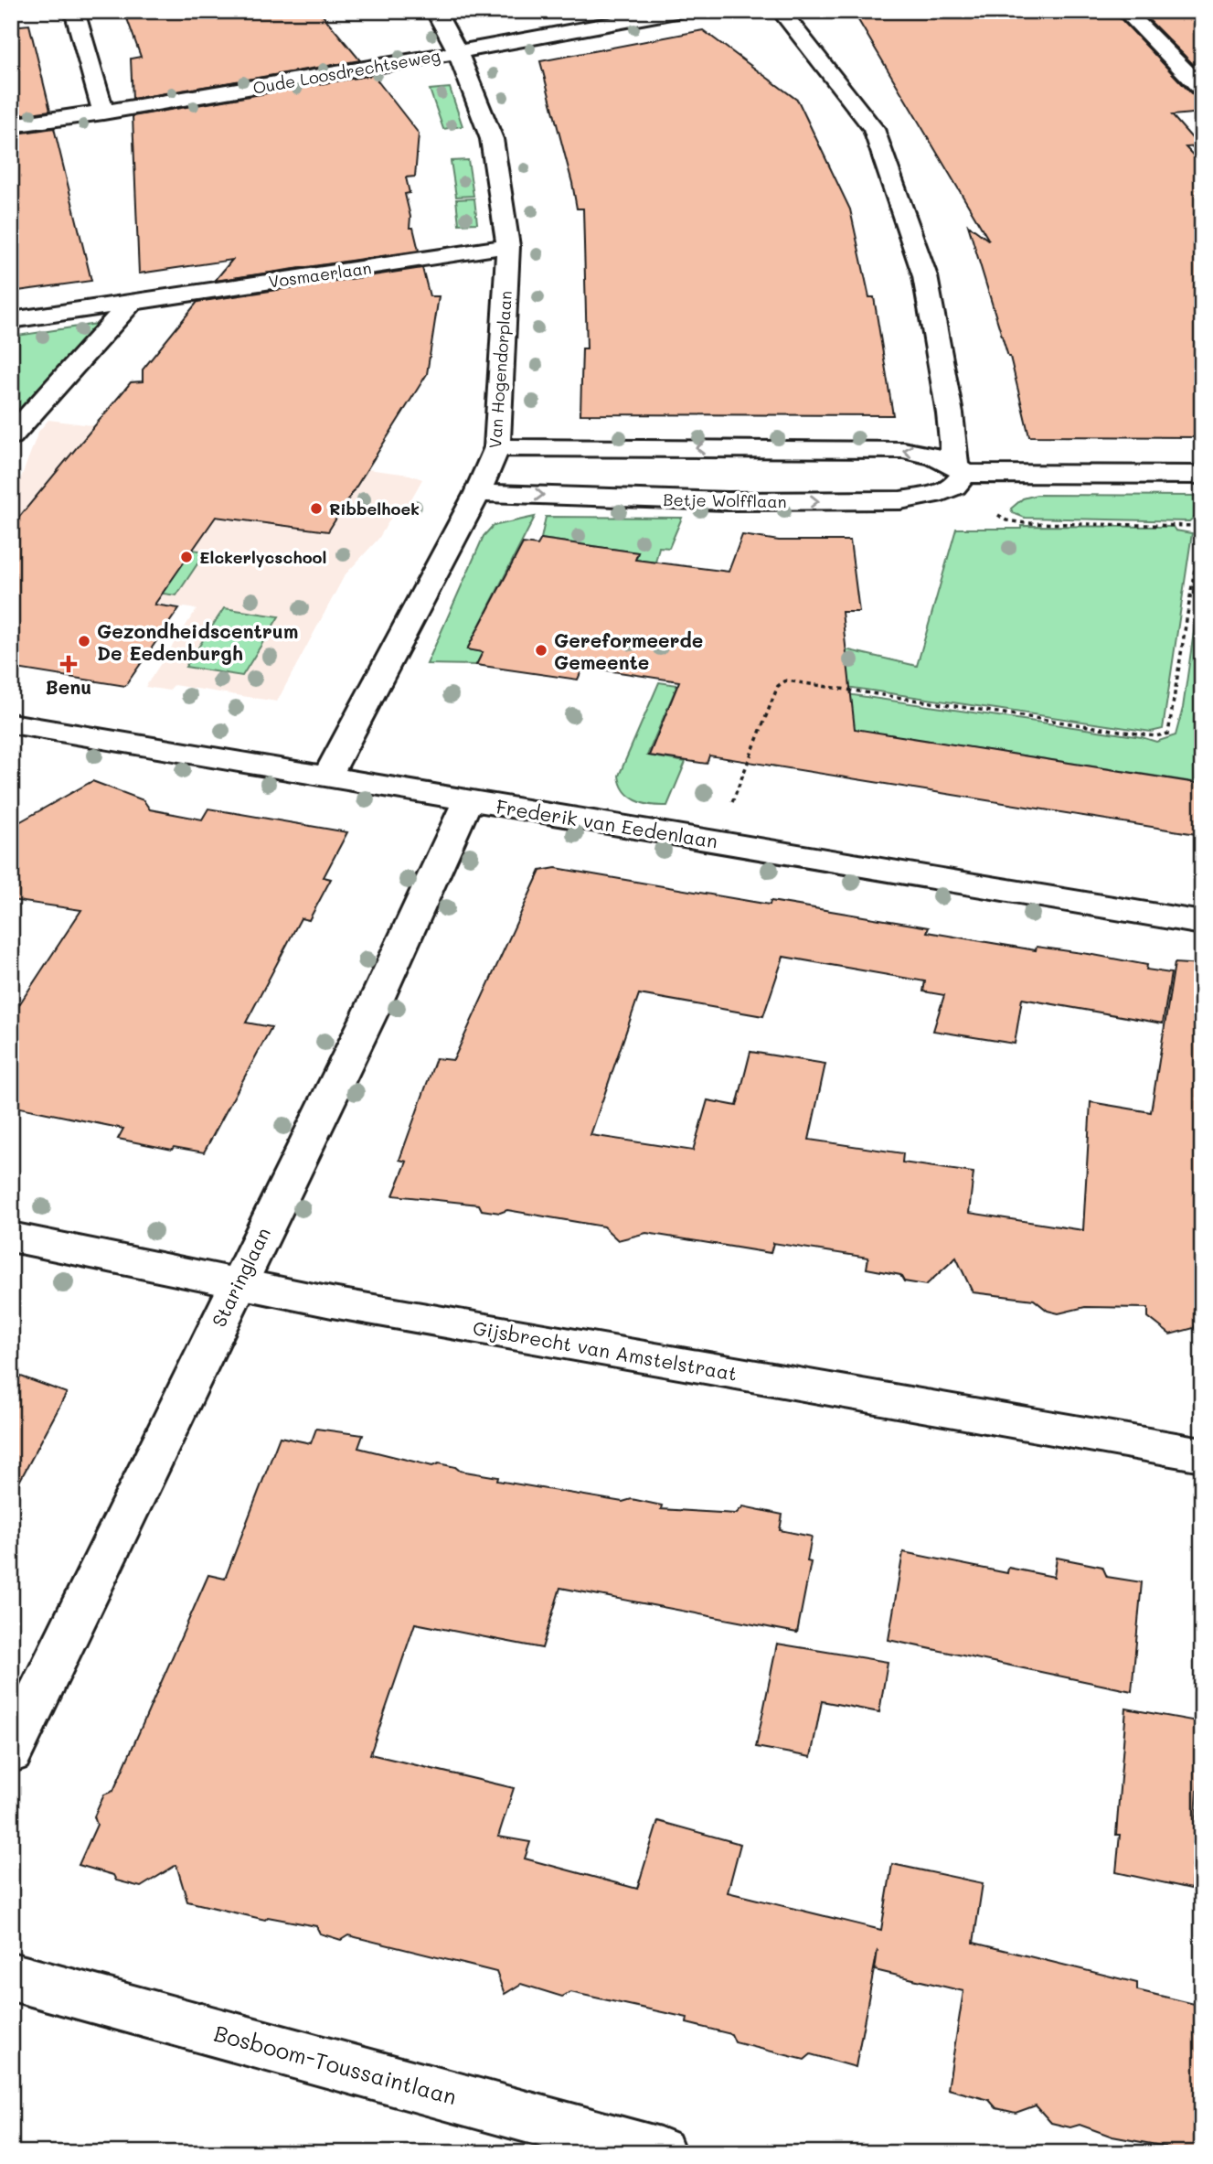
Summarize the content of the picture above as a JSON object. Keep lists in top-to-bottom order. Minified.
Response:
{"streets":{"street":["Oude Loosdrechtseweg","Vosmaerlaan","Van Hogendorplaan","Betje Wolfflaan","Frederik van Eedenlaan","Staringlaan","Gijsbrecht van Amstelstraat","Bosboom-Toussaintlaan"]},"crossings":[["Oude Loosdrechtseweg","Van Hogendorplaan"],["Vosmaerlaan","Van Hogendorplaan"],["Van Hogendorplaan","Betje Wolfflaan"],["Van Hogendorplaan","Frederik van Eedenlaan"],["Frederik van Eedenlaan","Staringlaan"],["Staringlaan","Gijsbrecht van Amstelstraat"]],"places":{"other":["Ribbelhoek","Elckerlycschool","Gezondheidscentrum De Eedenburgh","Gereformeerde Gemeente"],"health":["Benu"]}}
